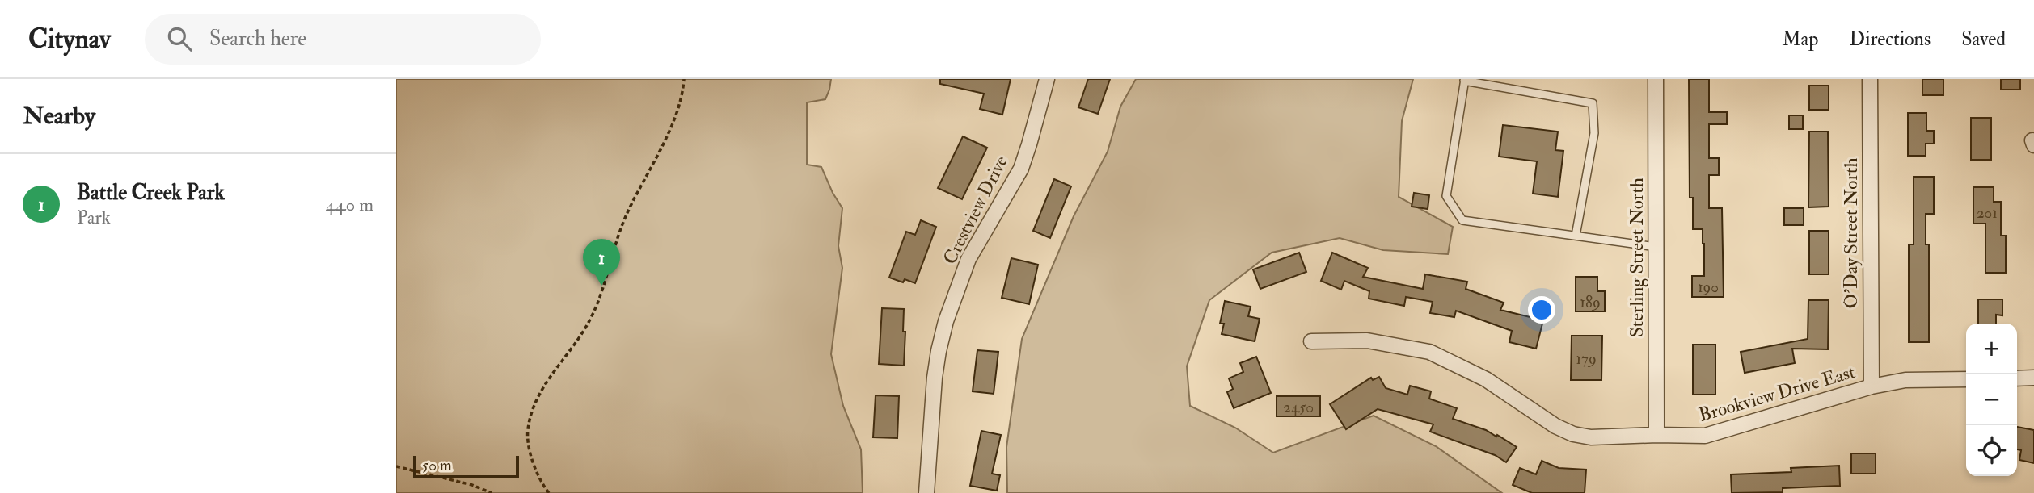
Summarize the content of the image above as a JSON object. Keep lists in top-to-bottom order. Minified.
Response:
{"streets":{"street":["Crestview Drive","O'Day Street North","Sterling Street North","Brookview Drive East"]},"crossings":[["O'Day Street North","Brookview Drive East"],["Sterling Street North","Brookview Drive East"]],"house_numbers":["201","190","189","179","2450"],"scale_bar":"50 m","page":{"header":"Citynav","search":"Search here","nav":["Map","Directions","Saved"],"heading":"Nearby","list":[{"mark":"1","name":"Battle Creek Park","note":"Park","value":"440 m"}],"pins":"1","map_buttons":["+","−"],"scale":"50 m"}}
